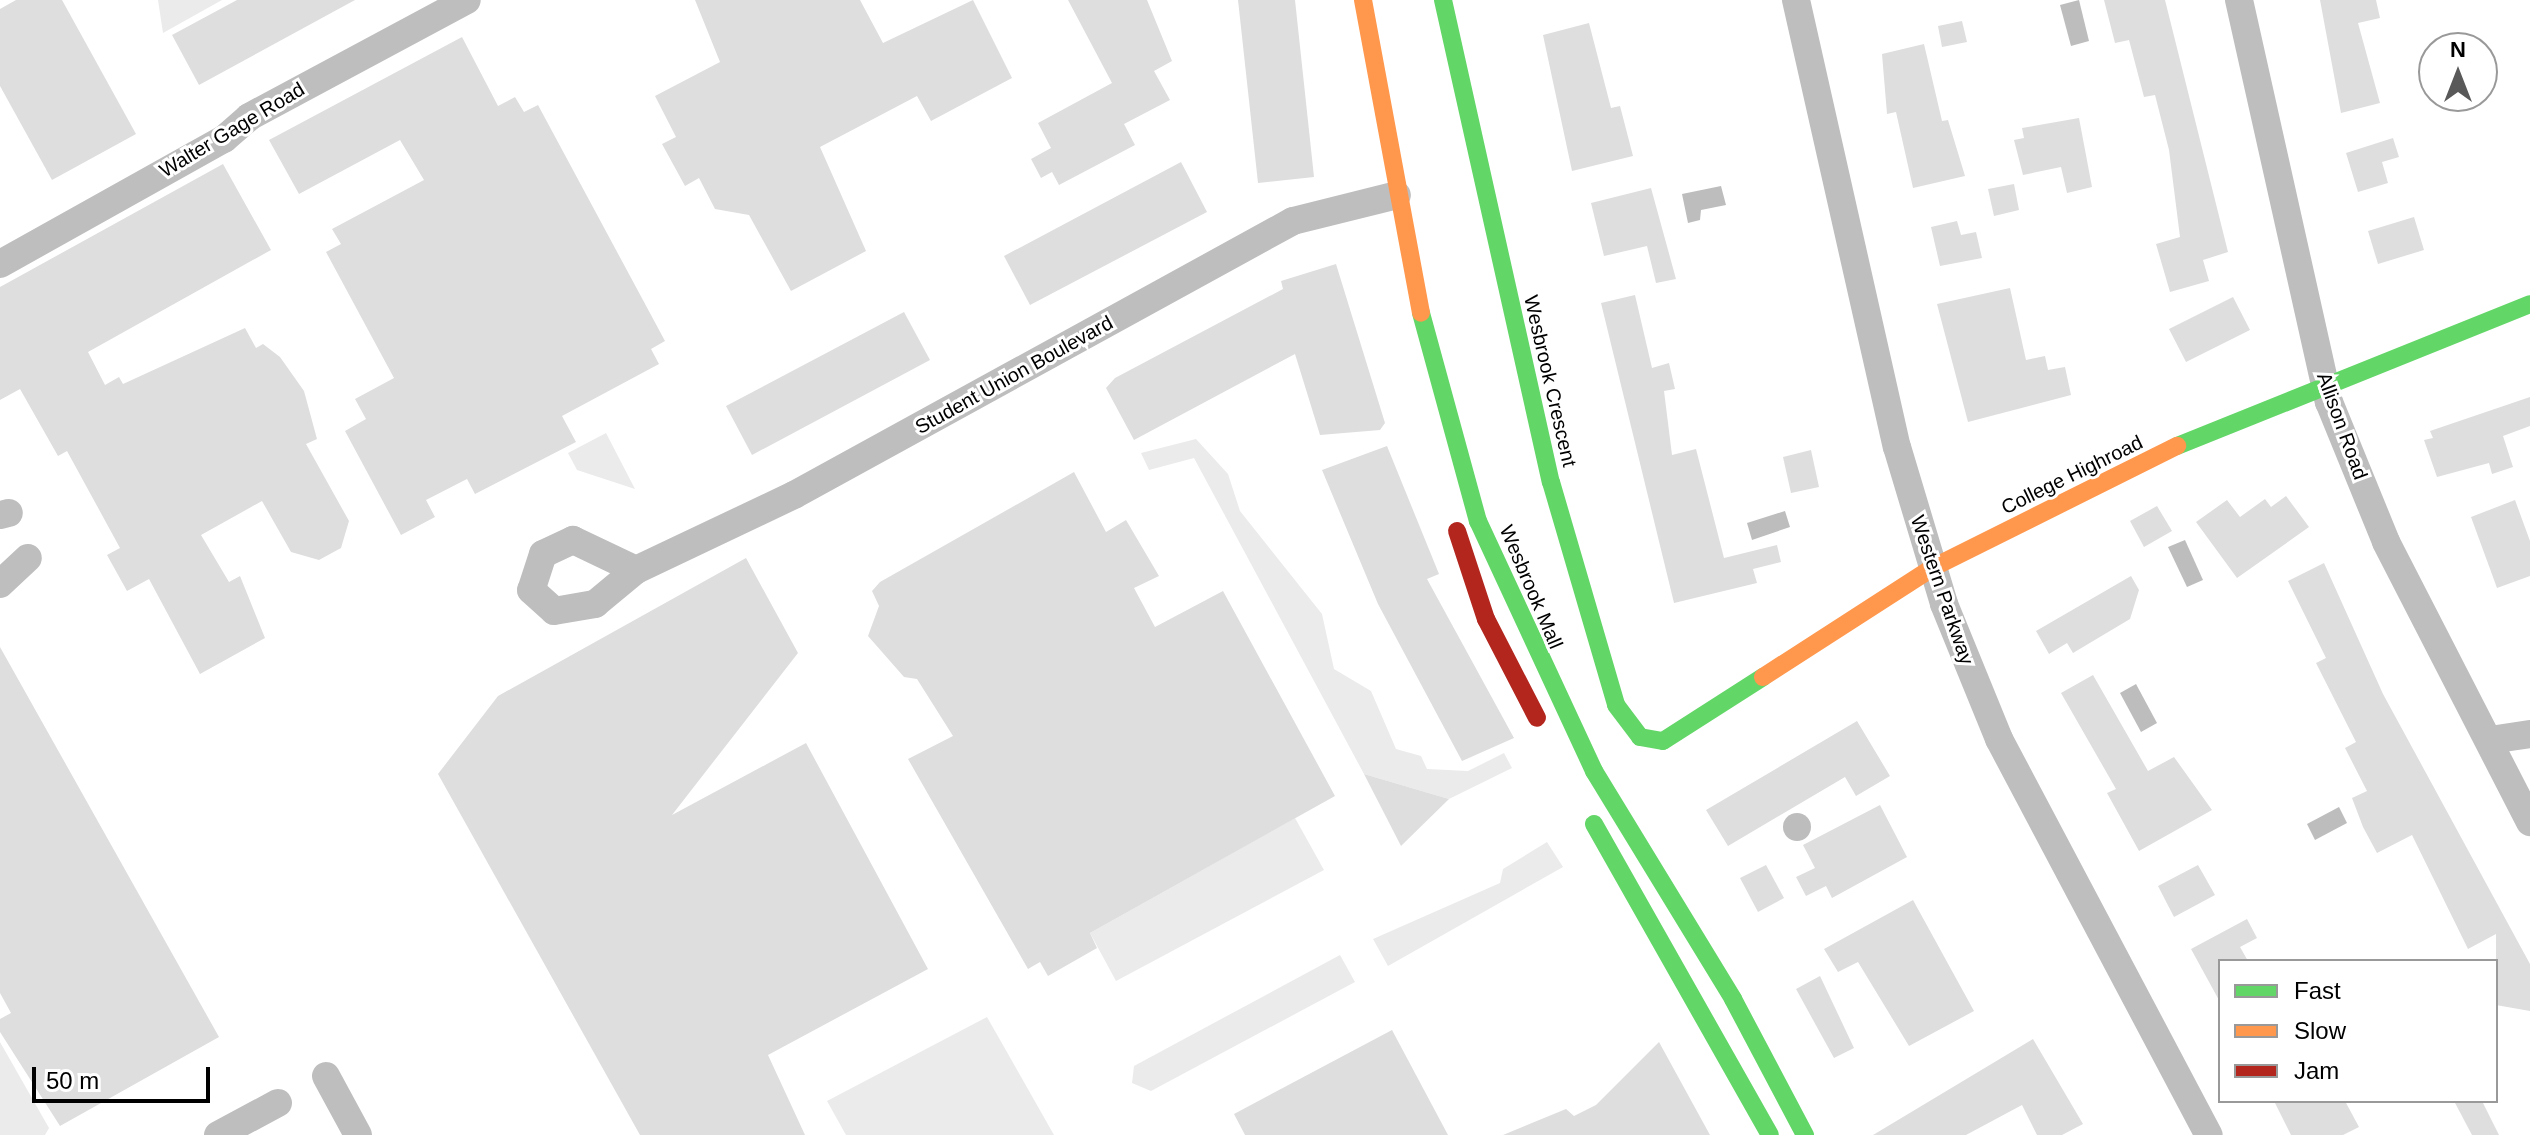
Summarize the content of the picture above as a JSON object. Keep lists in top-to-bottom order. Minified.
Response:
{"streets":{"main road":["Wesbrook Crescent","College Highroad","Wesbrook Mall"],"street":["Walter Gage Road","Student Union Boulevard","Allison Road","Western Parkway"]},"crossings":[["Student Union Boulevard","Wesbrook Mall"],["Wesbrook Crescent","College Highroad"],["Allison Road","College Highroad"],["College Highroad","Western Parkway"]],"legend":["Fast","Slow","Jam"],"scale_bar":"50 m","north":"top"}
